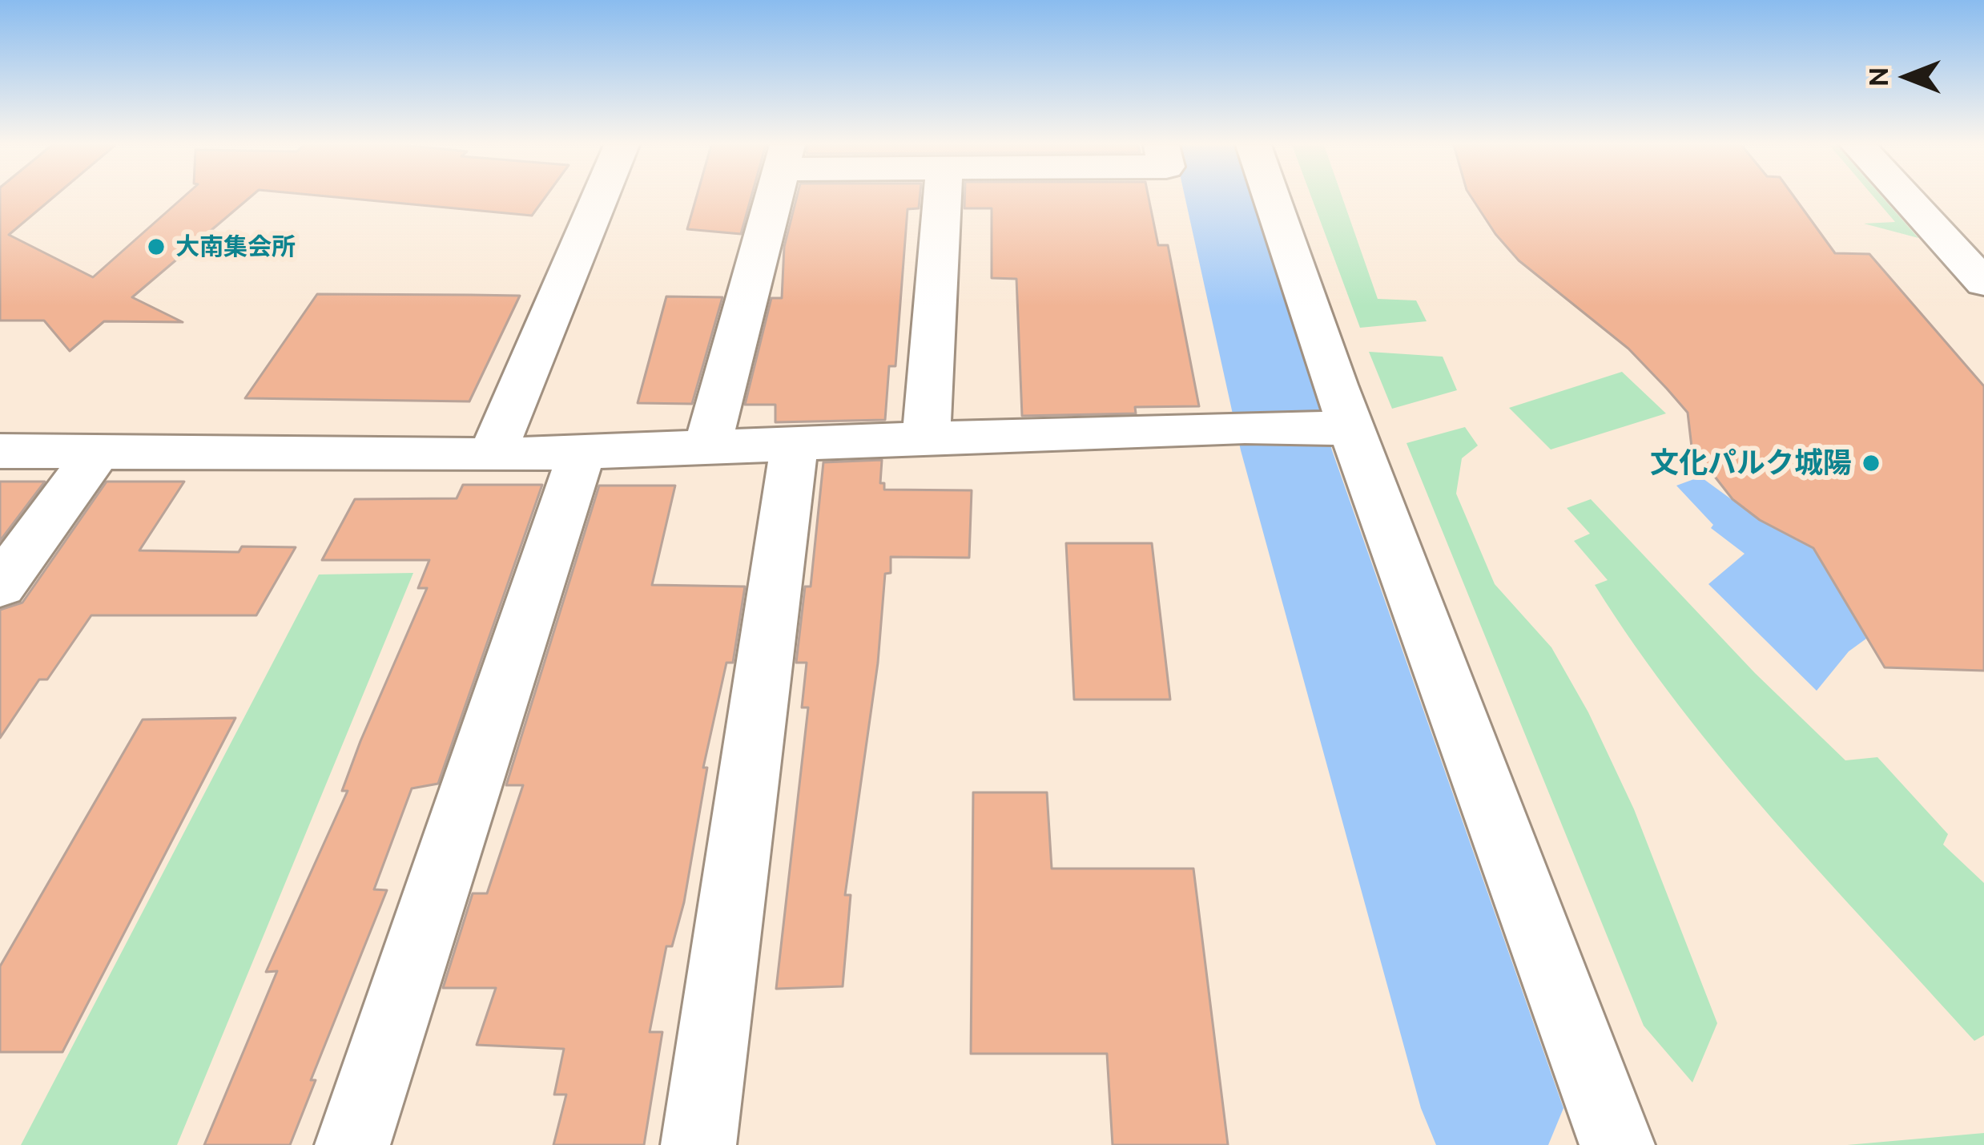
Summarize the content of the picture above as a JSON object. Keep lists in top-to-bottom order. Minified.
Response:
{"places":["大南集会所","文化パルク城陽"],"north":"left"}
